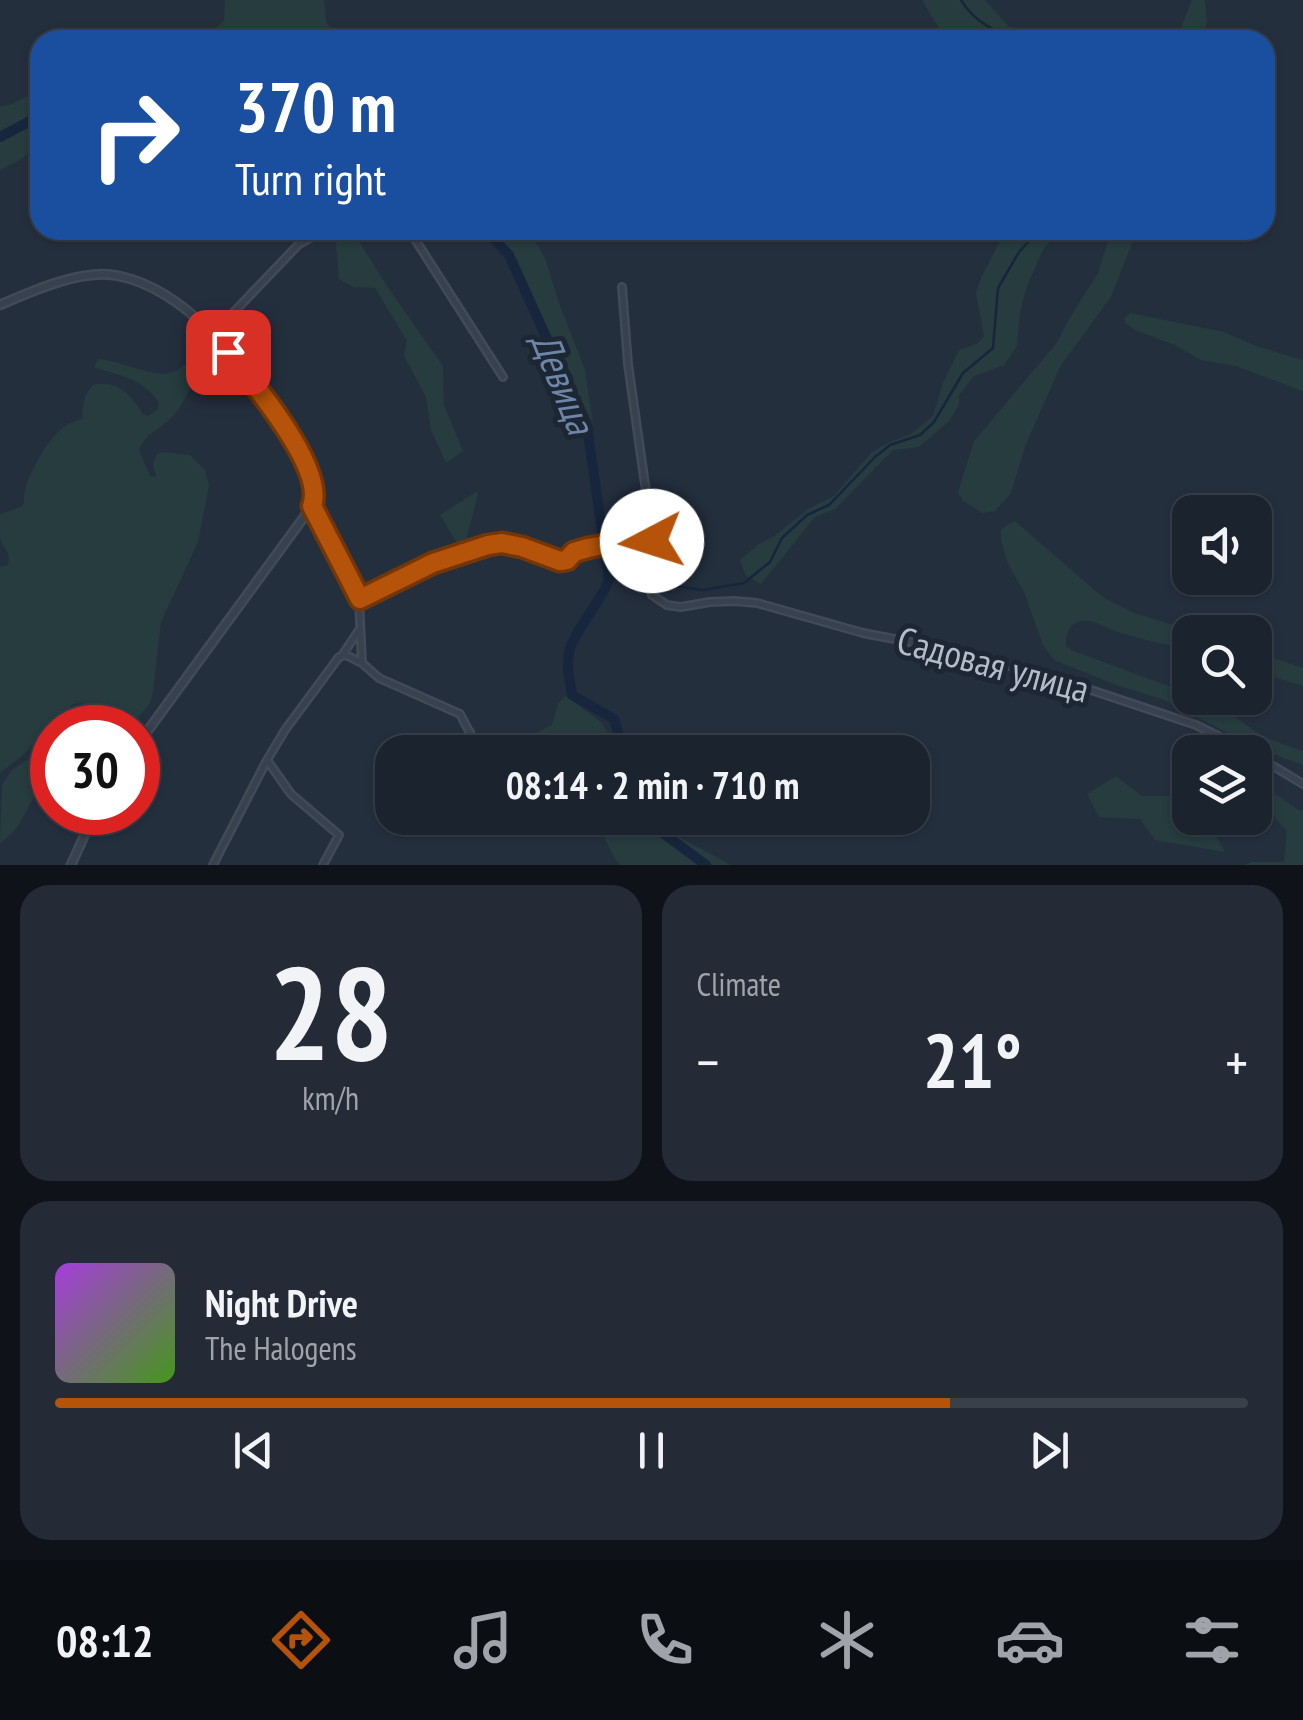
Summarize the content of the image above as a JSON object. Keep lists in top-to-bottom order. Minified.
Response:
{"streets":{"street":["Садовая улица"]},"water":["Девица"],"page":{"turn":["370 m","Turn right"],"limit":"30","trip":"08:14 · 2 min · 710 m","tile":[["28","km/h"],"Climate"],"heat":["−","21°","+"],"song":["Night Drive","The Halogens"],"tabs":"08:12"}}
